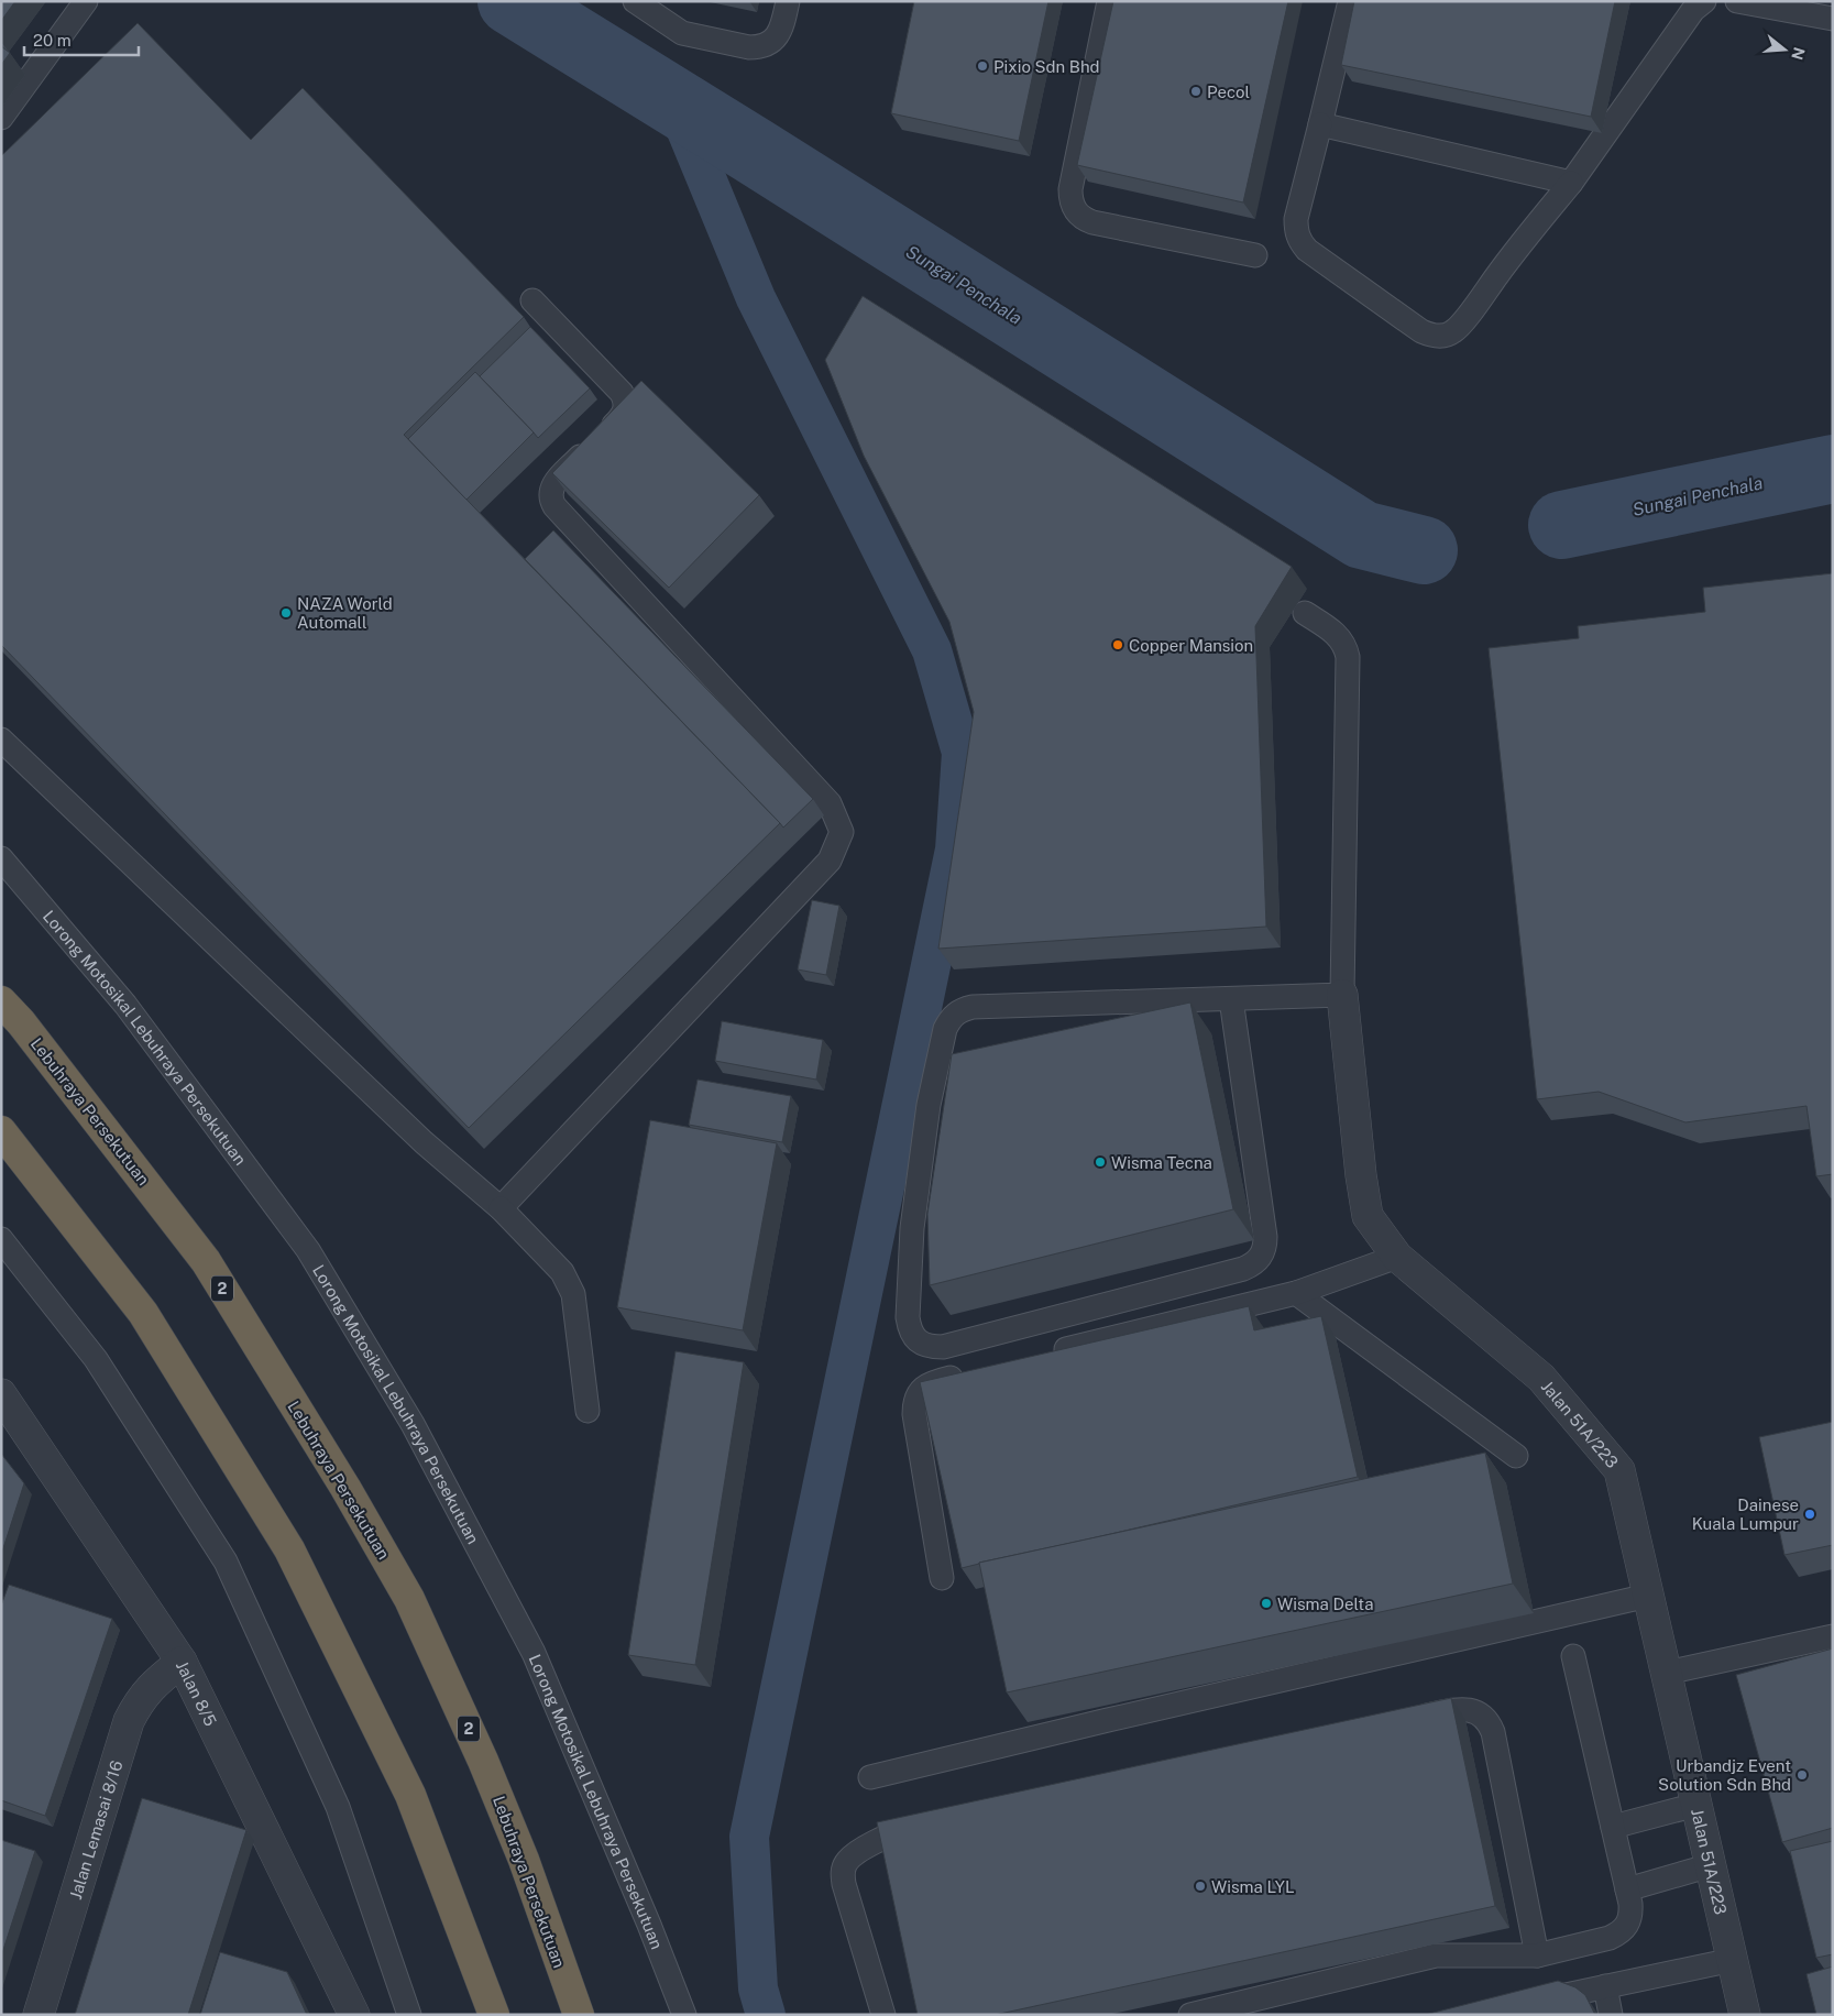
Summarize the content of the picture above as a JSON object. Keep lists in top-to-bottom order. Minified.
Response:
{"streets":{"highway":["Lebuhraya Persekutuan","2"],"street":["Jalan 51A/223","Jalan 8/5","Jalan Lemasai 8/16"],"lane":["Lorong Motosikal Lebuhraya Persekutuan"]},"crossings":[["Jalan 8/5","Jalan Lemasai 8/16"]],"water":["Sungai Penchala"],"places":["Pixio Sdn Bhd","Pecol","NAZA World Automall","Copper Mansion","Wisma Tecna","Dainese Kuala Lumpur","Wisma Delta","Urbandjz Event Solution Sdn Bhd","Wisma LYL"],"scale_bar":"20 m","north":"right"}
